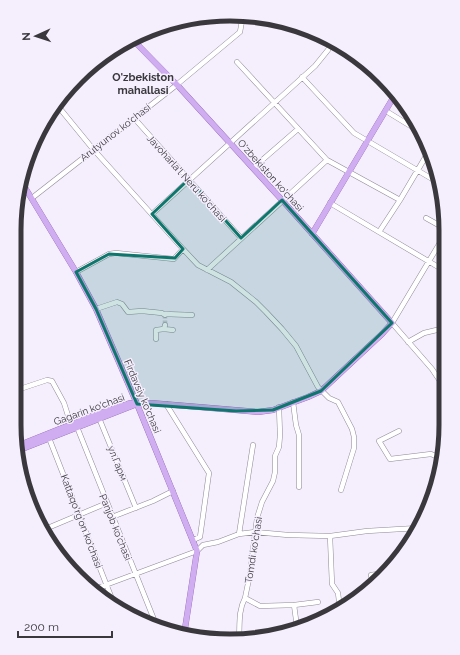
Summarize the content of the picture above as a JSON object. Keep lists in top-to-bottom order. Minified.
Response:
{"streets":{"main road":["O'zbekiston ko'chasi","Firdavsiy ko'chasi","Gagarin ko'chasi"],"street":["Arutyunov ko'chasi","Javoharla'l Neru ko'chasi","ул.Гарм","Kattaqo'rg'on ko'chasi","Panjob ko'chasi","Tomdi ko'chasi"]},"crossings":[["Arutyunov ko'chasi","O'zbekiston ko'chasi"],["Arutyunov ko'chasi","Javoharla'l Neru ko'chasi"],["Arutyunov ko'chasi","Firdavsiy ko'chasi"],["Firdavsiy ko'chasi","Gagarin ko'chasi"],["Gagarin ko'chasi","ул.Гарм"],["Gagarin ko'chasi","Kattaqo'rg'on ko'chasi"],["Gagarin ko'chasi","Panjob ko'chasi"]],"districts":["O'zbekiston mahallasi"],"scale_bar":"200 m","north":"left"}
